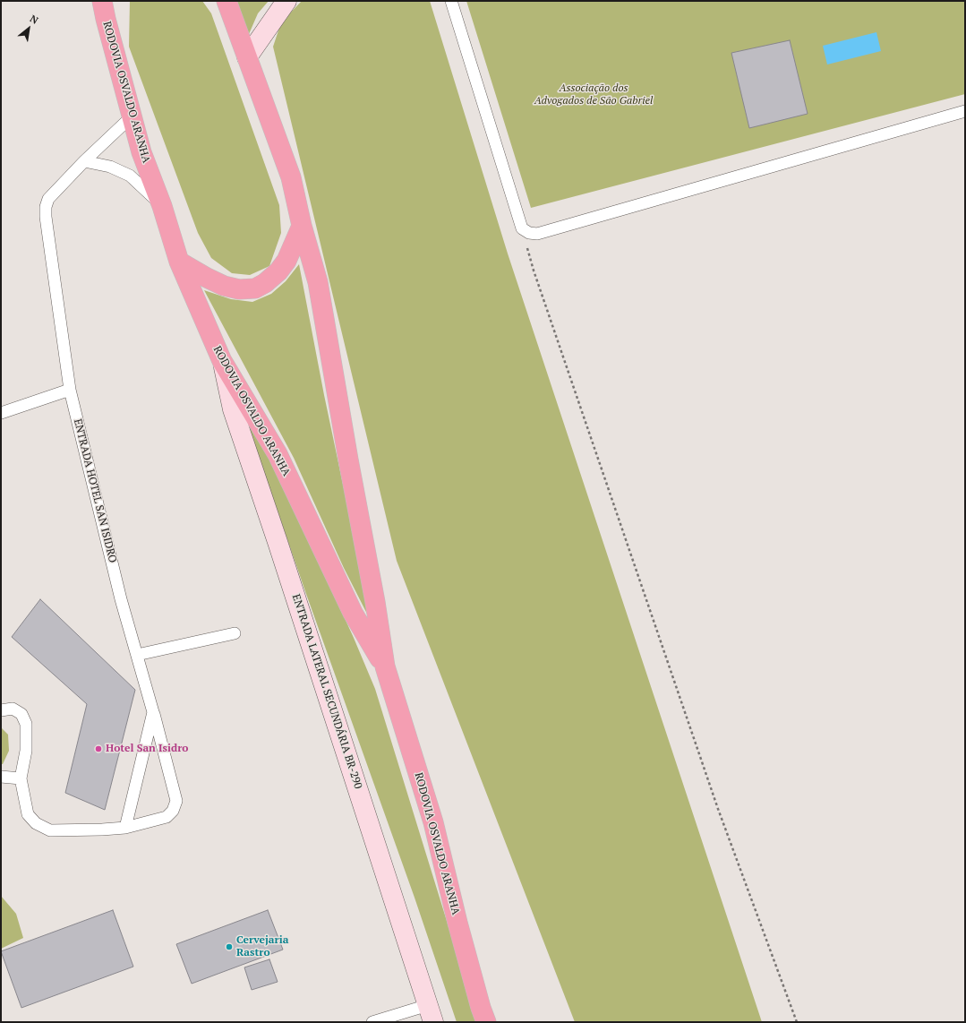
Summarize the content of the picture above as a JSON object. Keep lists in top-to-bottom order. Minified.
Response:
{"streets":{"highway":["RODOVIA OSVALDO ARANHA"],"main road":["ENTRADA LATERAL SECUNDÁRIA BR-290"],"lane":["ENTRADA HOTEL SAN ISIDRO"]},"crossings":[["RODOVIA OSVALDO ARANHA","ENTRADA HOTEL SAN ISIDRO"],["RODOVIA OSVALDO ARANHA","ENTRADA LATERAL SECUNDÁRIA BR-290"]],"parks":["Associação dos Advogados de São Gabriel"],"places":["Hotel San Isidro","Cervejaria Rastro"],"north":"top right"}
